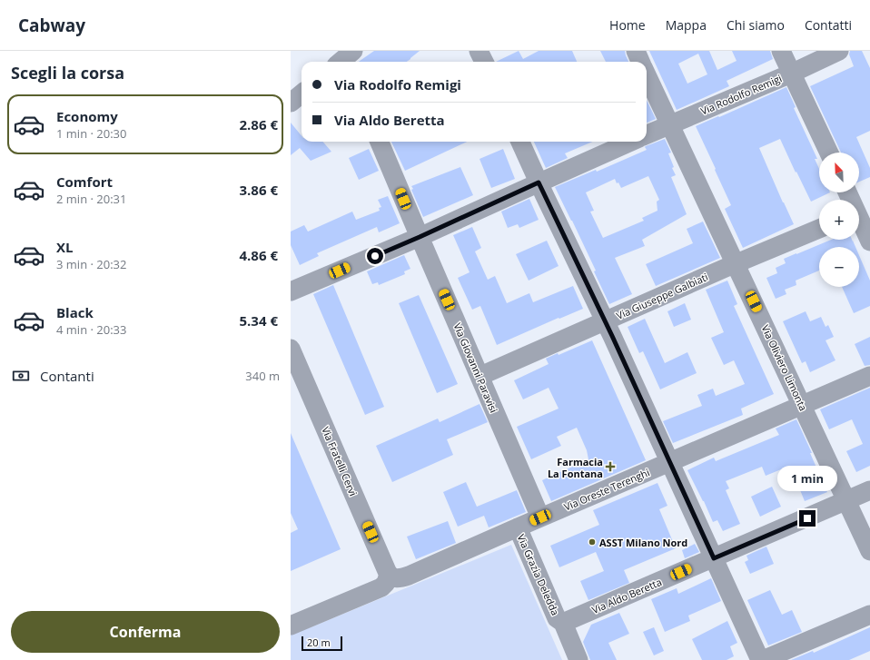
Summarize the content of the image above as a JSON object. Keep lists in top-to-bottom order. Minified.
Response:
{"streets":{"street":["Via Rodolfo Remigi","Via Giuseppe Galbiati","Via Giovanni Paravisi","Via Oliviero Limonta","Via Fratelli Cervi","Via Oreste Terenghi","Via Grazia Deledda","Via Aldo Beretta"]},"crossings":[["Via Rodolfo Remigi","Via Oliviero Limonta"],["Via Giuseppe Galbiati","Via Giovanni Paravisi"],["Via Giuseppe Galbiati","Via Oliviero Limonta"],["Via Giovanni Paravisi","Via Oreste Terenghi"],["Via Oliviero Limonta","Via Oreste Terenghi"],["Via Oliviero Limonta","Via Aldo Beretta"],["Via Fratelli Cervi","Via Oreste Terenghi"],["Via Oreste Terenghi","Via Grazia Deledda"],["Via Grazia Deledda","Via Aldo Beretta"]],"places":{"health":["Farmacia La Fontana"],"other":["ASST Milano Nord"]},"scale_bar":"20 m","north":"top left","page":{"header":"Cabway","nav":["Home","Mappa","Chi siamo","Contatti"],"heading":"Scegli la corsa","banner":["Via Rodolfo Remigi","Via Aldo Beretta"],"list":[{"name":"Economy","note":"1 min · 20:30","value":"2.86 €"},{"name":"Comfort","note":"2 min · 20:31","value":"3.86 €"},{"name":"XL","note":"3 min · 20:32","value":"4.86 €"},{"name":"Black","note":"4 min · 20:33","value":"5.34 €"}],"map_buttons":["+","−"],"pay":["Contanti","340 m"],"bubble":"1 min","buttons":"Conferma","scale":"20 m"}}
